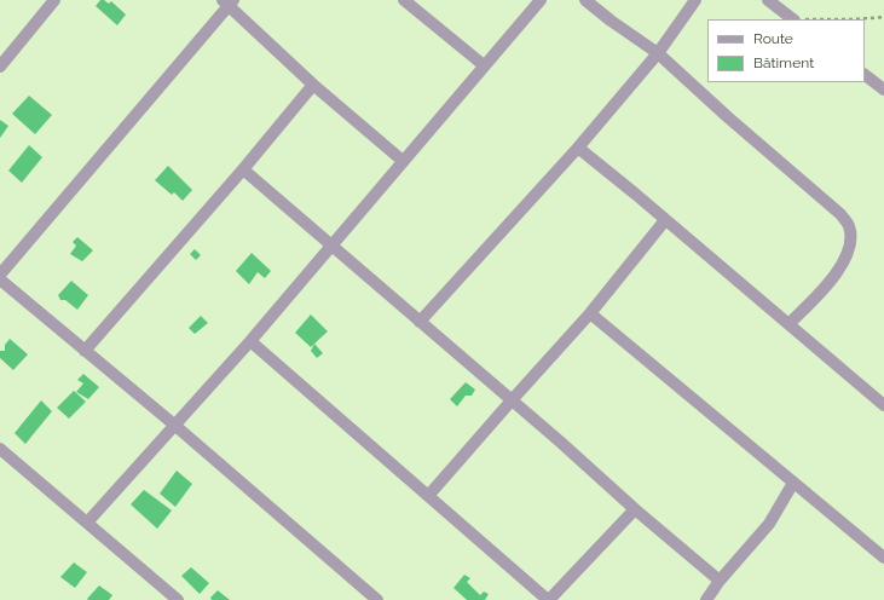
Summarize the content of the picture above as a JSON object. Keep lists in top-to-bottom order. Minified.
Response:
{"legend":["Route","Bâtiment"]}
